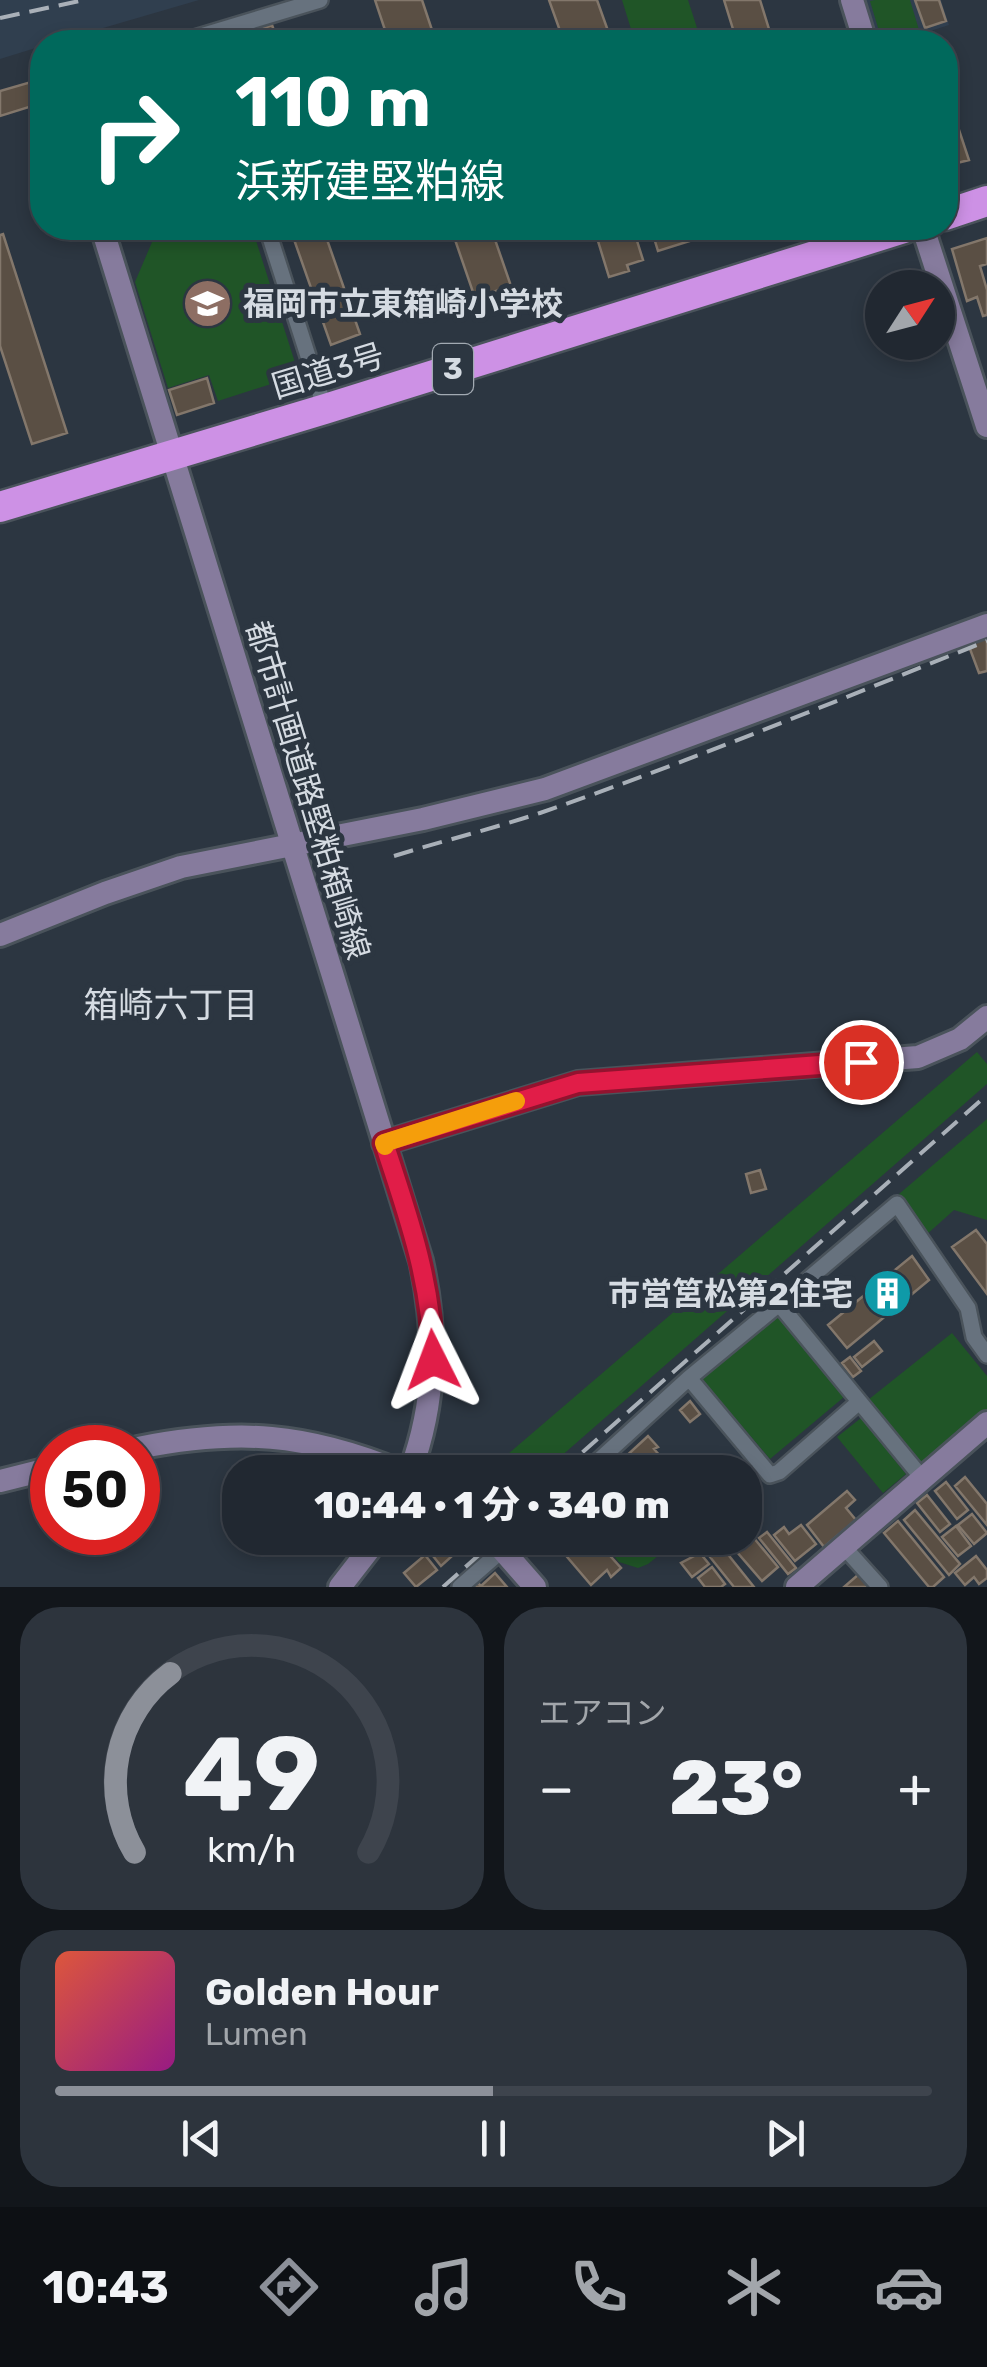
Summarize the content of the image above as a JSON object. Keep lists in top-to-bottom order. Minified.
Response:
{"streets":{"highway":["3","国道3号"],"street":["都市計画道路堅粕箱崎線"]},"crossings":[["国道3号","都市計画道路堅粕箱崎線"]],"districts":["箱崎六丁目"],"places":{"school or university":["福岡市立東箱崎小学校"],"building":["市営筥松第2住宅"]},"north":"top right","page":{"turn":["110 m","浜新建堅粕線"],"limit":"50","trip":"10:44 · 1 分 · 340 m","tile":"エアコン","heat":["−","23°","+"],"song":["Golden Hour","Lumen"],"tabs":"10:43","gauge":["49","km/h"]}}
